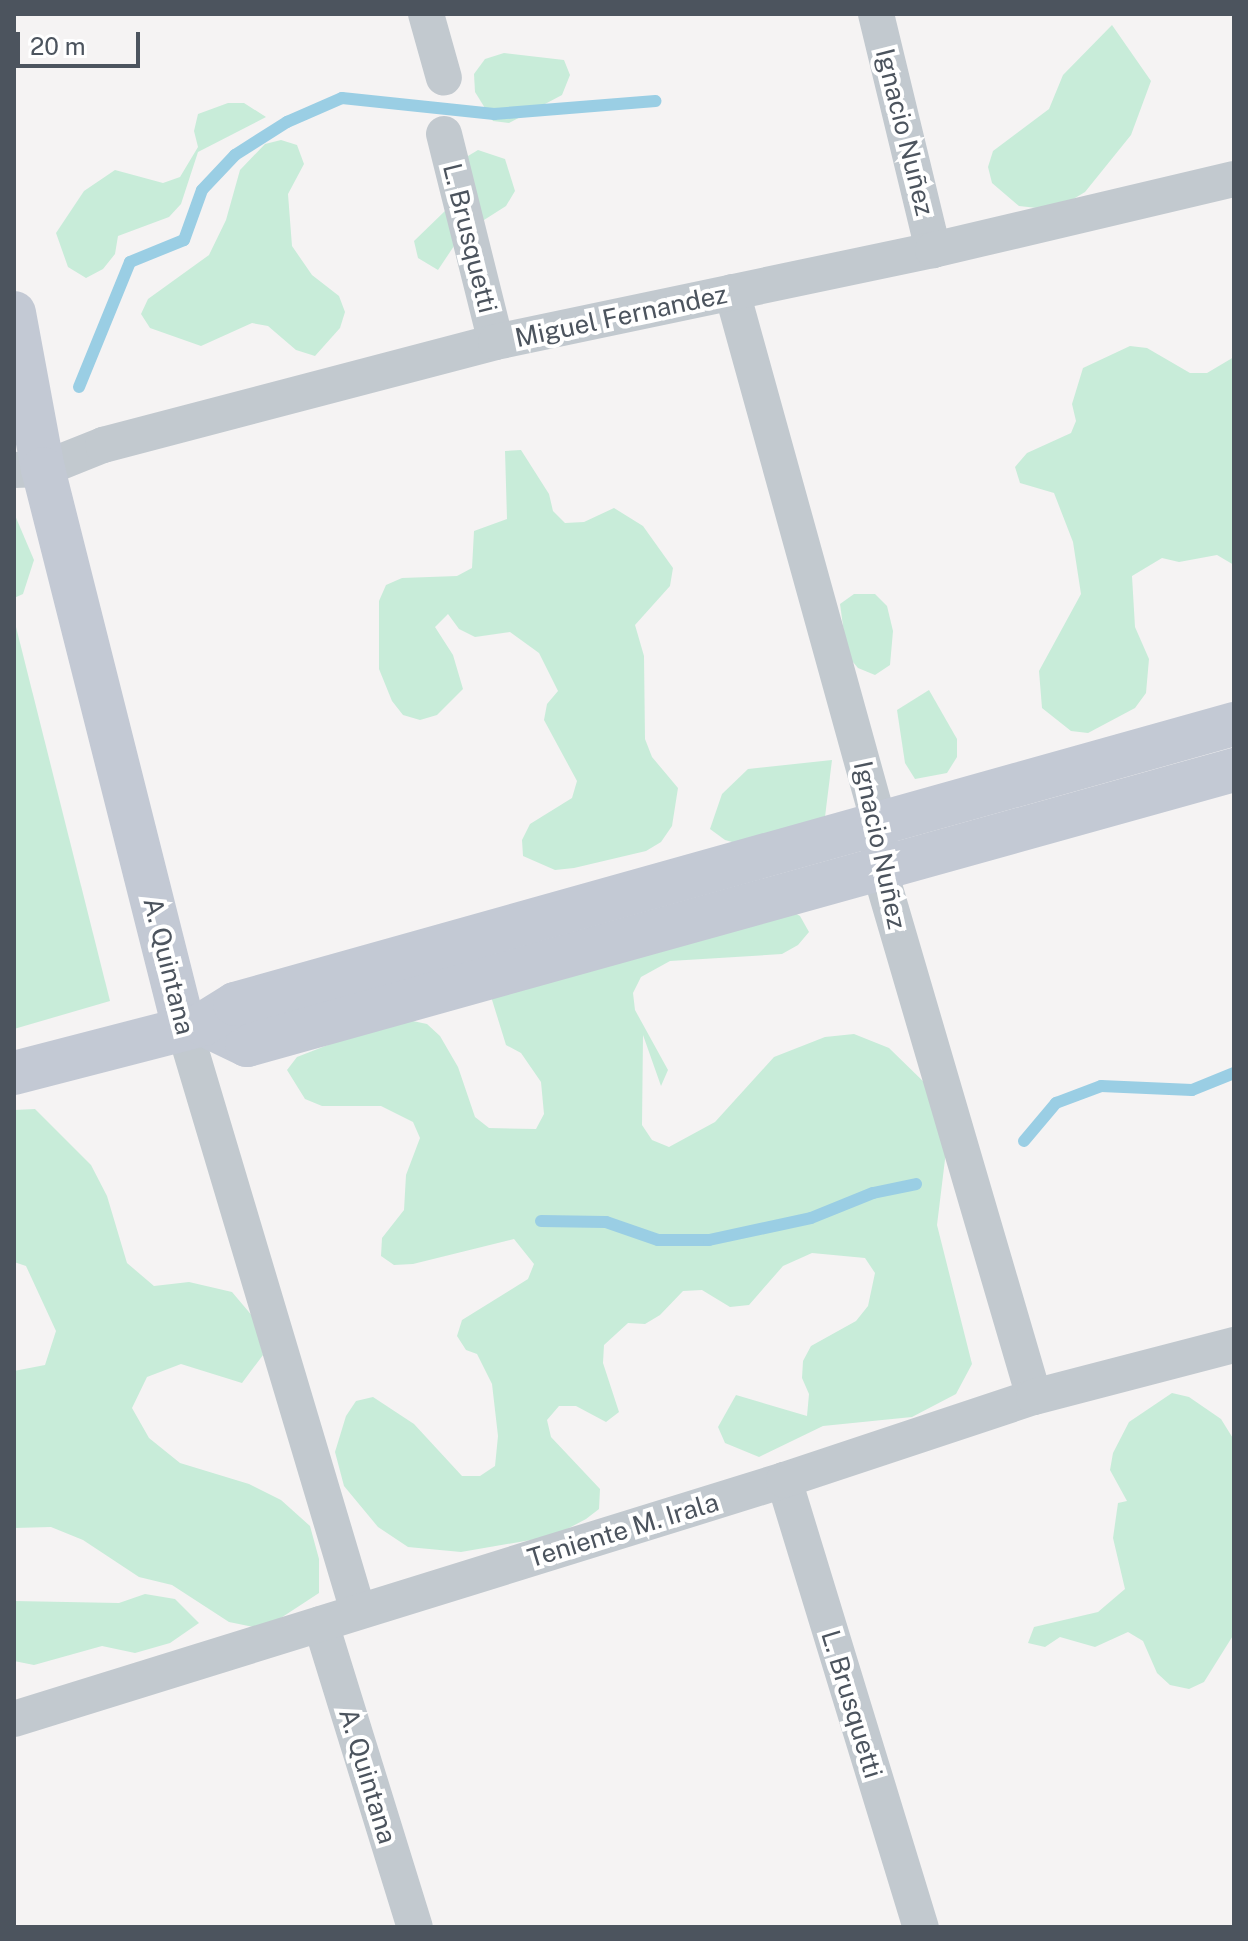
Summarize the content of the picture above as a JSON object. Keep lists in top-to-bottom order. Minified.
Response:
{"streets":{"street":["Ignacio Nuñez","L. Brusquetti","Miguel Fernandez","A. Quintana","Teniente M. Irala"]},"crossings":[["Ignacio Nuñez","Miguel Fernandez"],["Ignacio Nuñez","Teniente M. Irala"],["L. Brusquetti","Miguel Fernandez"],["L. Brusquetti","Teniente M. Irala"],["Miguel Fernandez","A. Quintana"],["A. Quintana","Teniente M. Irala"]],"scale_bar":"20 m"}
